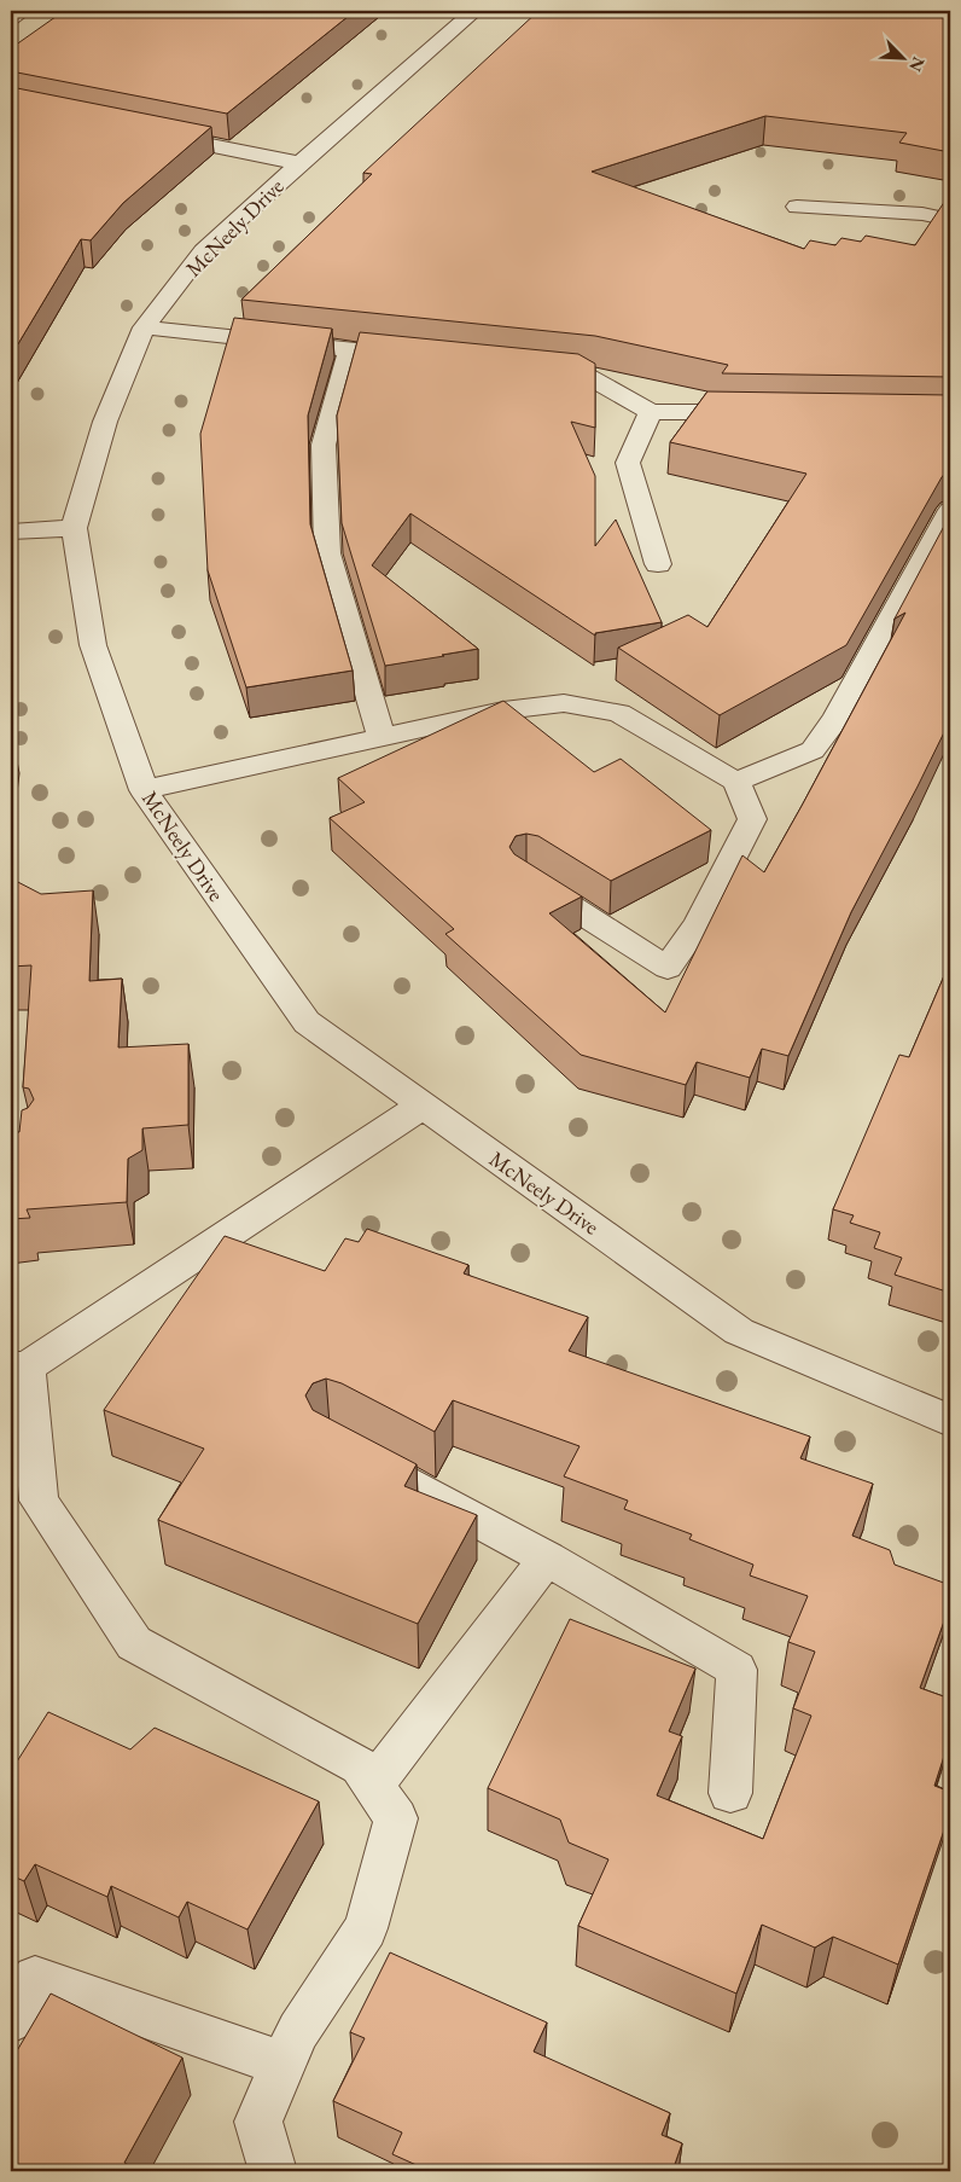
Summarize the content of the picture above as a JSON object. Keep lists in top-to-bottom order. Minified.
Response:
{"streets":{"street":["McNeely Drive"]},"north":"bottom right"}
